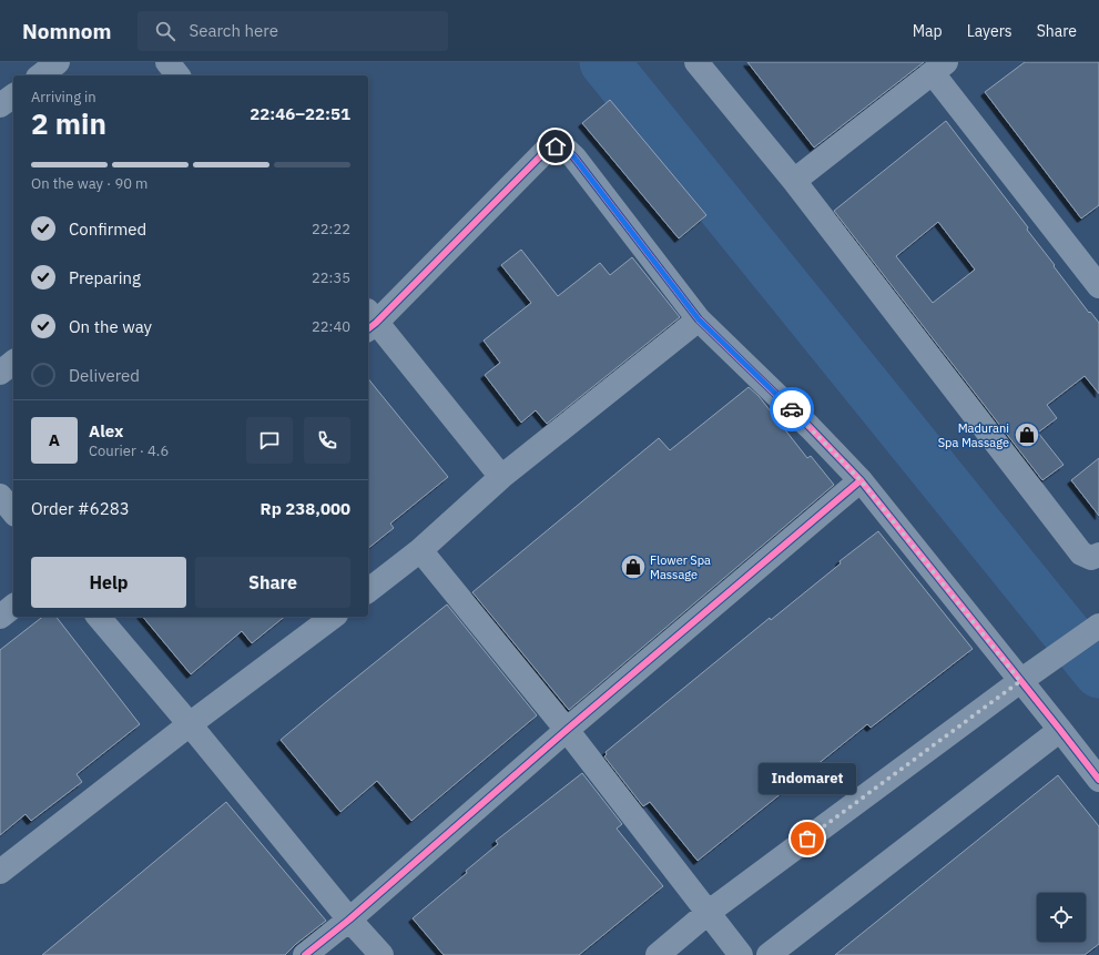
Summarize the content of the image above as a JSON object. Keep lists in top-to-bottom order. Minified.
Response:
{"places":{"shop":["Madurani Spa Massage","Flower Spa Massage"],"other":["Indomaret"]},"page":{"header":"Nomnom","search":"Search here","nav":["Map","Layers","Share"],"heading":["2 min","Arriving in","22:46–22:51"],"panel":["Alex","Courier · 4.6","Order #6283","Rp 238,000"],"bar":"On the way · 90 m","list":[["Confirmed","22:22"],["Preparing","22:35"],["On the way","22:40"],"Delivered"],"round":"A","buttons":["Help","Share"],"bubble":"Indomaret"}}
